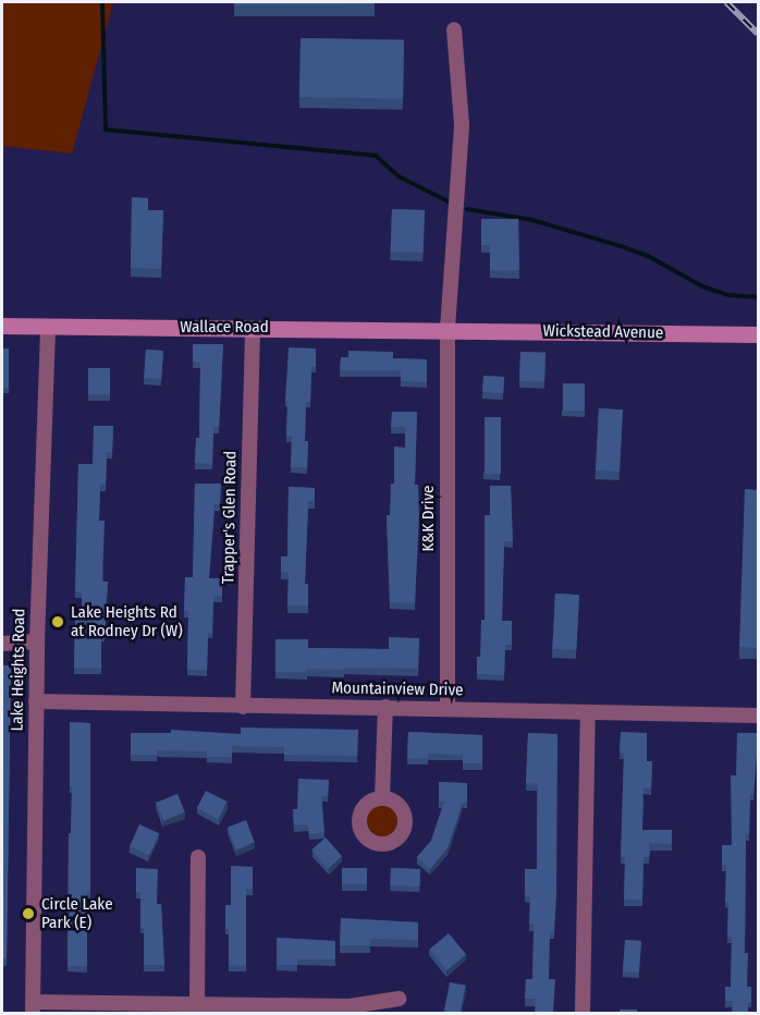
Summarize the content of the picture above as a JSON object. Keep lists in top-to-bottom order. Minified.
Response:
{"streets":{"street":["Wallace Road","Wickstead Avenue","Trapper's Glen Road","K&K Drive","Lake Heights Road","Mountainview Drive"]},"crossings":[["Wallace Road","Wickstead Avenue"],["Wallace Road","Trapper's Glen Road"],["Wallace Road","K&K Drive"],["Wallace Road","Lake Heights Road"],["Wickstead Avenue","K&K Drive"],["Trapper's Glen Road","Mountainview Drive"],["K&K Drive","Mountainview Drive"],["Lake Heights Road","Mountainview Drive"]],"places":["Lake Heights Rd at Rodney Dr (W)","Circle Lake Park (E)"]}
